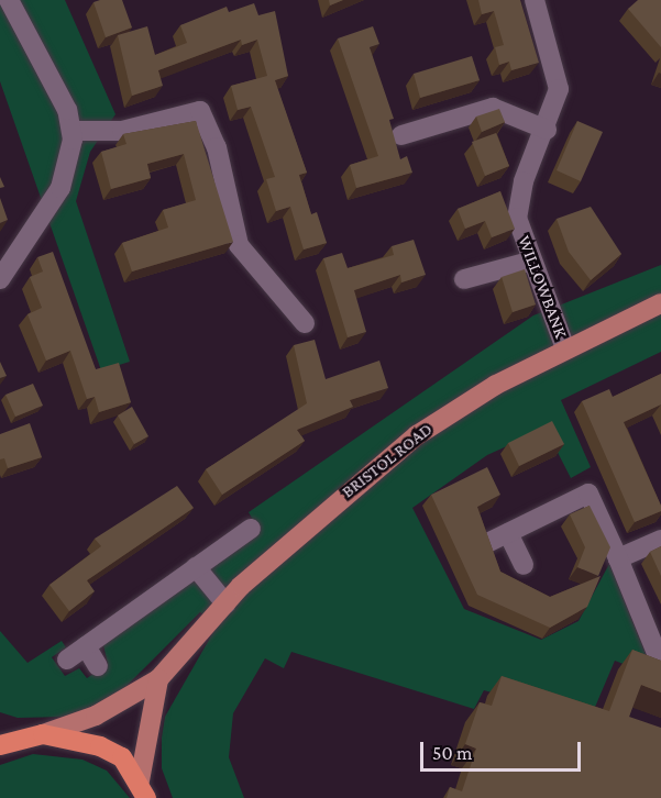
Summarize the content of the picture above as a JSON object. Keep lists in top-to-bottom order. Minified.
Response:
{"streets":{"main road":["BRISTOL ROAD"],"street":["WILLOWBANK"]},"crossings":[["WILLOWBANK","BRISTOL ROAD"]],"scale_bar":"50 m"}
